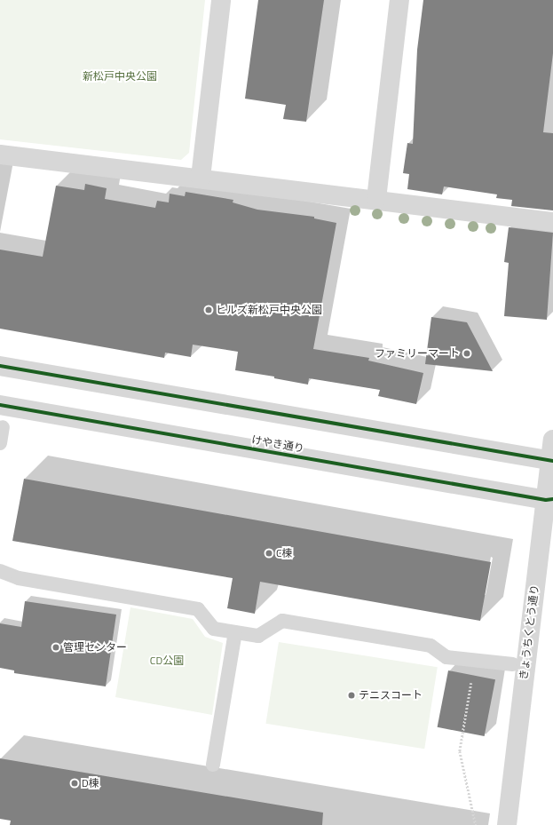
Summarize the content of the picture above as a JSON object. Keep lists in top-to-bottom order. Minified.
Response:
{"streets":{"street":["けやき通り","きょうちくとう通り"]},"crossings":[["けやき通り","きょうちくとう通り"]],"parks":["新松戸中央公園","CD公園"],"places":["ヒルズ新松戸中央公園","ファミリーマート","C棟","管理センター","テニスコート","D棟"]}
